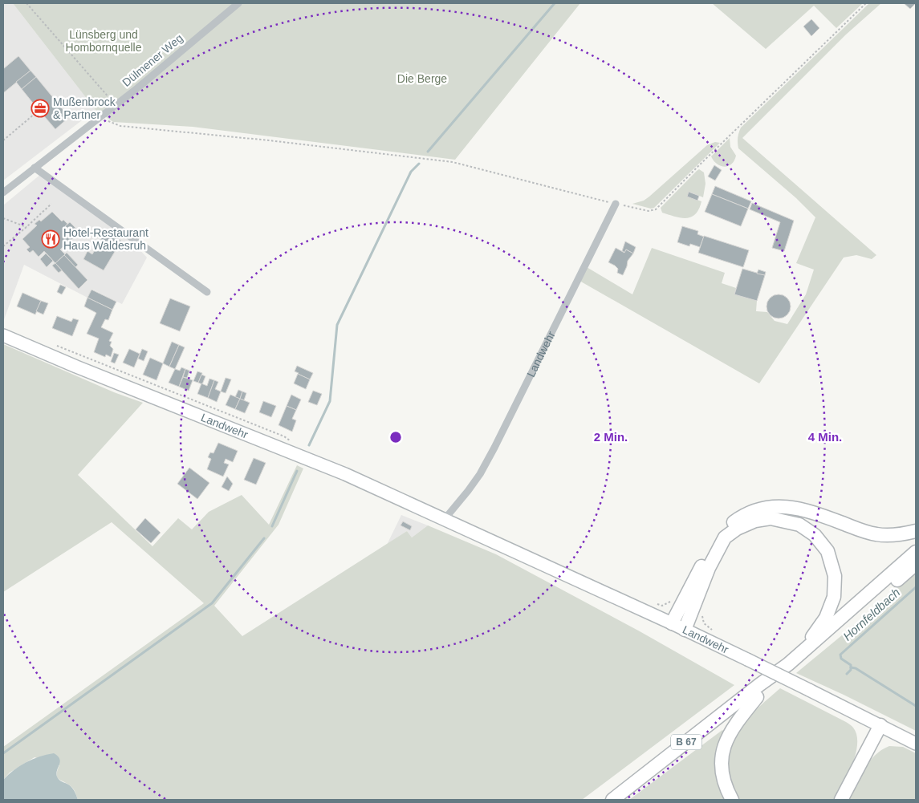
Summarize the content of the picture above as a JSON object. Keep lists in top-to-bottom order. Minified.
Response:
{"streets":{"highway":["B 67"],"main road":["Landwehr"],"street":["Dülmener Weg"]},"water":["Hornfeldbach"],"parks":["Lünsberg und Hombornquelle","Die Berge"],"places":{"office":["Mußenbrock & Partner"],"restaurant":["Hotel-Restaurant Haus Waldesruh"]},"rings":["2 Min.","4 Min."]}
